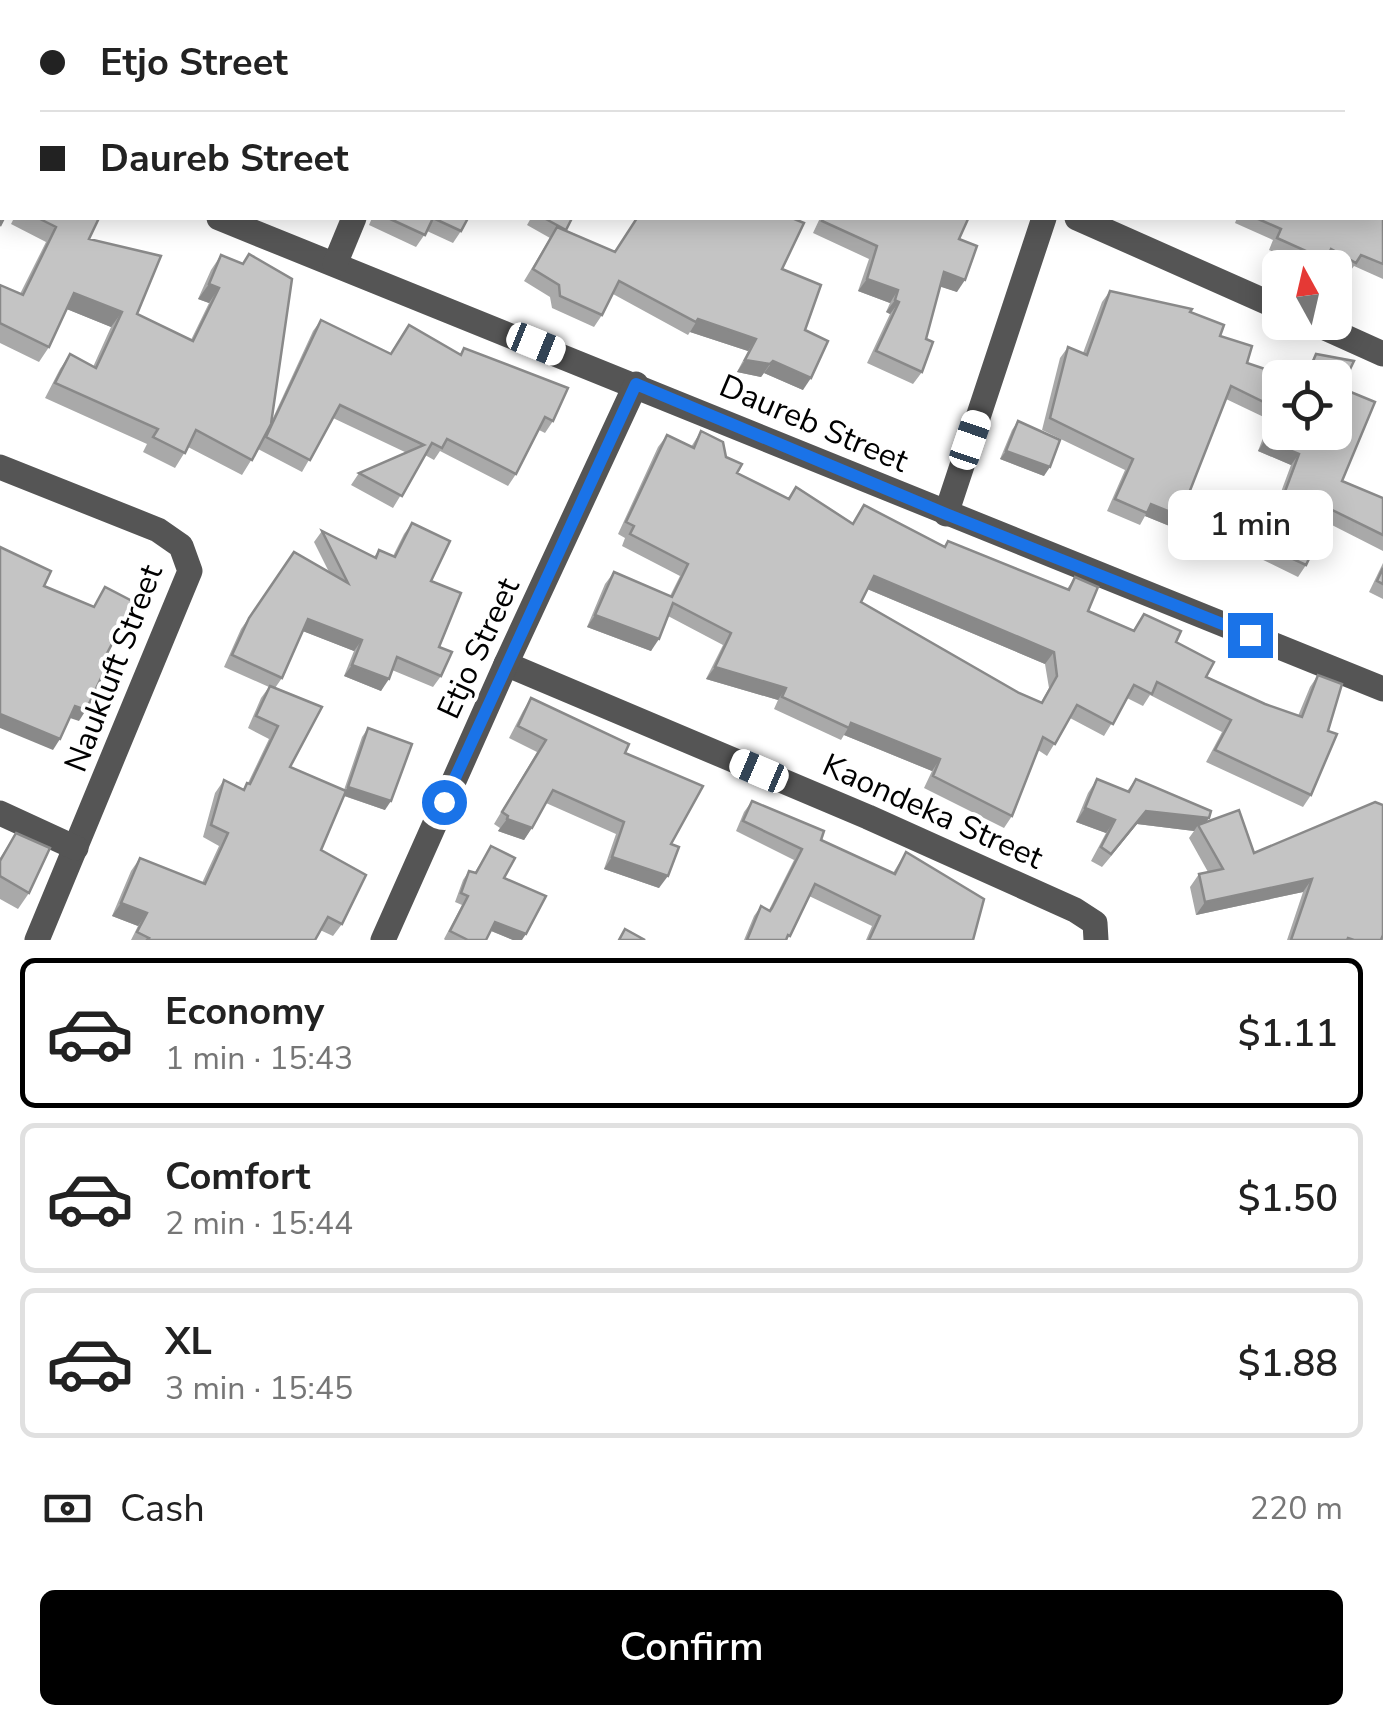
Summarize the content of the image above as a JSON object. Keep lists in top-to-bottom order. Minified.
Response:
{"streets":{"street":["Daureb Street","Etjo Street","Naukluft Street","Kaondeka Street"]},"crossings":[["Daureb Street","Etjo Street"],["Etjo Street","Kaondeka Street"]],"north":"top","page":{"banner":["Etjo Street","Daureb Street"],"bubble":"1 min","list":[{"name":"Economy","note":"1 min · 15:43","value":"$1.11"},{"name":"Comfort","note":"2 min · 15:44","value":"$1.50"},{"name":"XL","note":"3 min · 15:45","value":"$1.88"}],"pay":["Cash","220 m"],"buttons":"Confirm"}}
